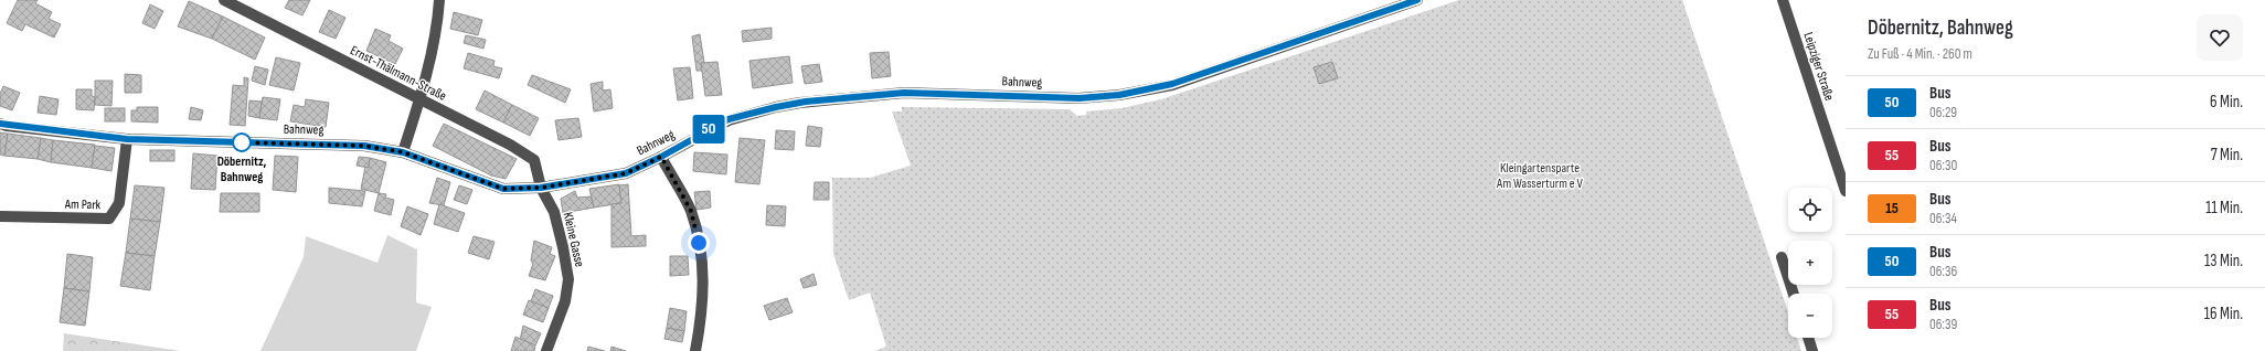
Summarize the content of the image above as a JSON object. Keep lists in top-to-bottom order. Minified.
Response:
{"streets":{"street":["Leipziger Straße","Ernst-Thälmann-Straße","Bahnweg","Am Park","Kleine Gasse"]},"crossings":[["Ernst-Thälmann-Straße","Bahnweg"],["Ernst-Thälmann-Straße","Kleine Gasse"],["Bahnweg","Am Park"],["Bahnweg","Kleine Gasse"]],"parks":["Kleingartensparte Am Wasserturm e V"],"places":["Döbernitz, Bahnweg"],"lines":["bus line 50"],"page":{"on_map":"50","heading":["Döbernitz, Bahnweg","Zu Fuß · 4 Min. · 260 m"],"list":[{"mark":"50","name":"Bus","note":"06:29","value":"6 Min."},{"mark":"55","name":"Bus","note":"06:30","value":"7 Min."},{"mark":"15","name":"Bus","note":"06:34","value":"11 Min."},{"mark":"50","name":"Bus","note":"06:36","value":"13 Min."},{"mark":"55","name":"Bus","note":"06:39","value":"16 Min."}],"map_buttons":["+","−"]}}
